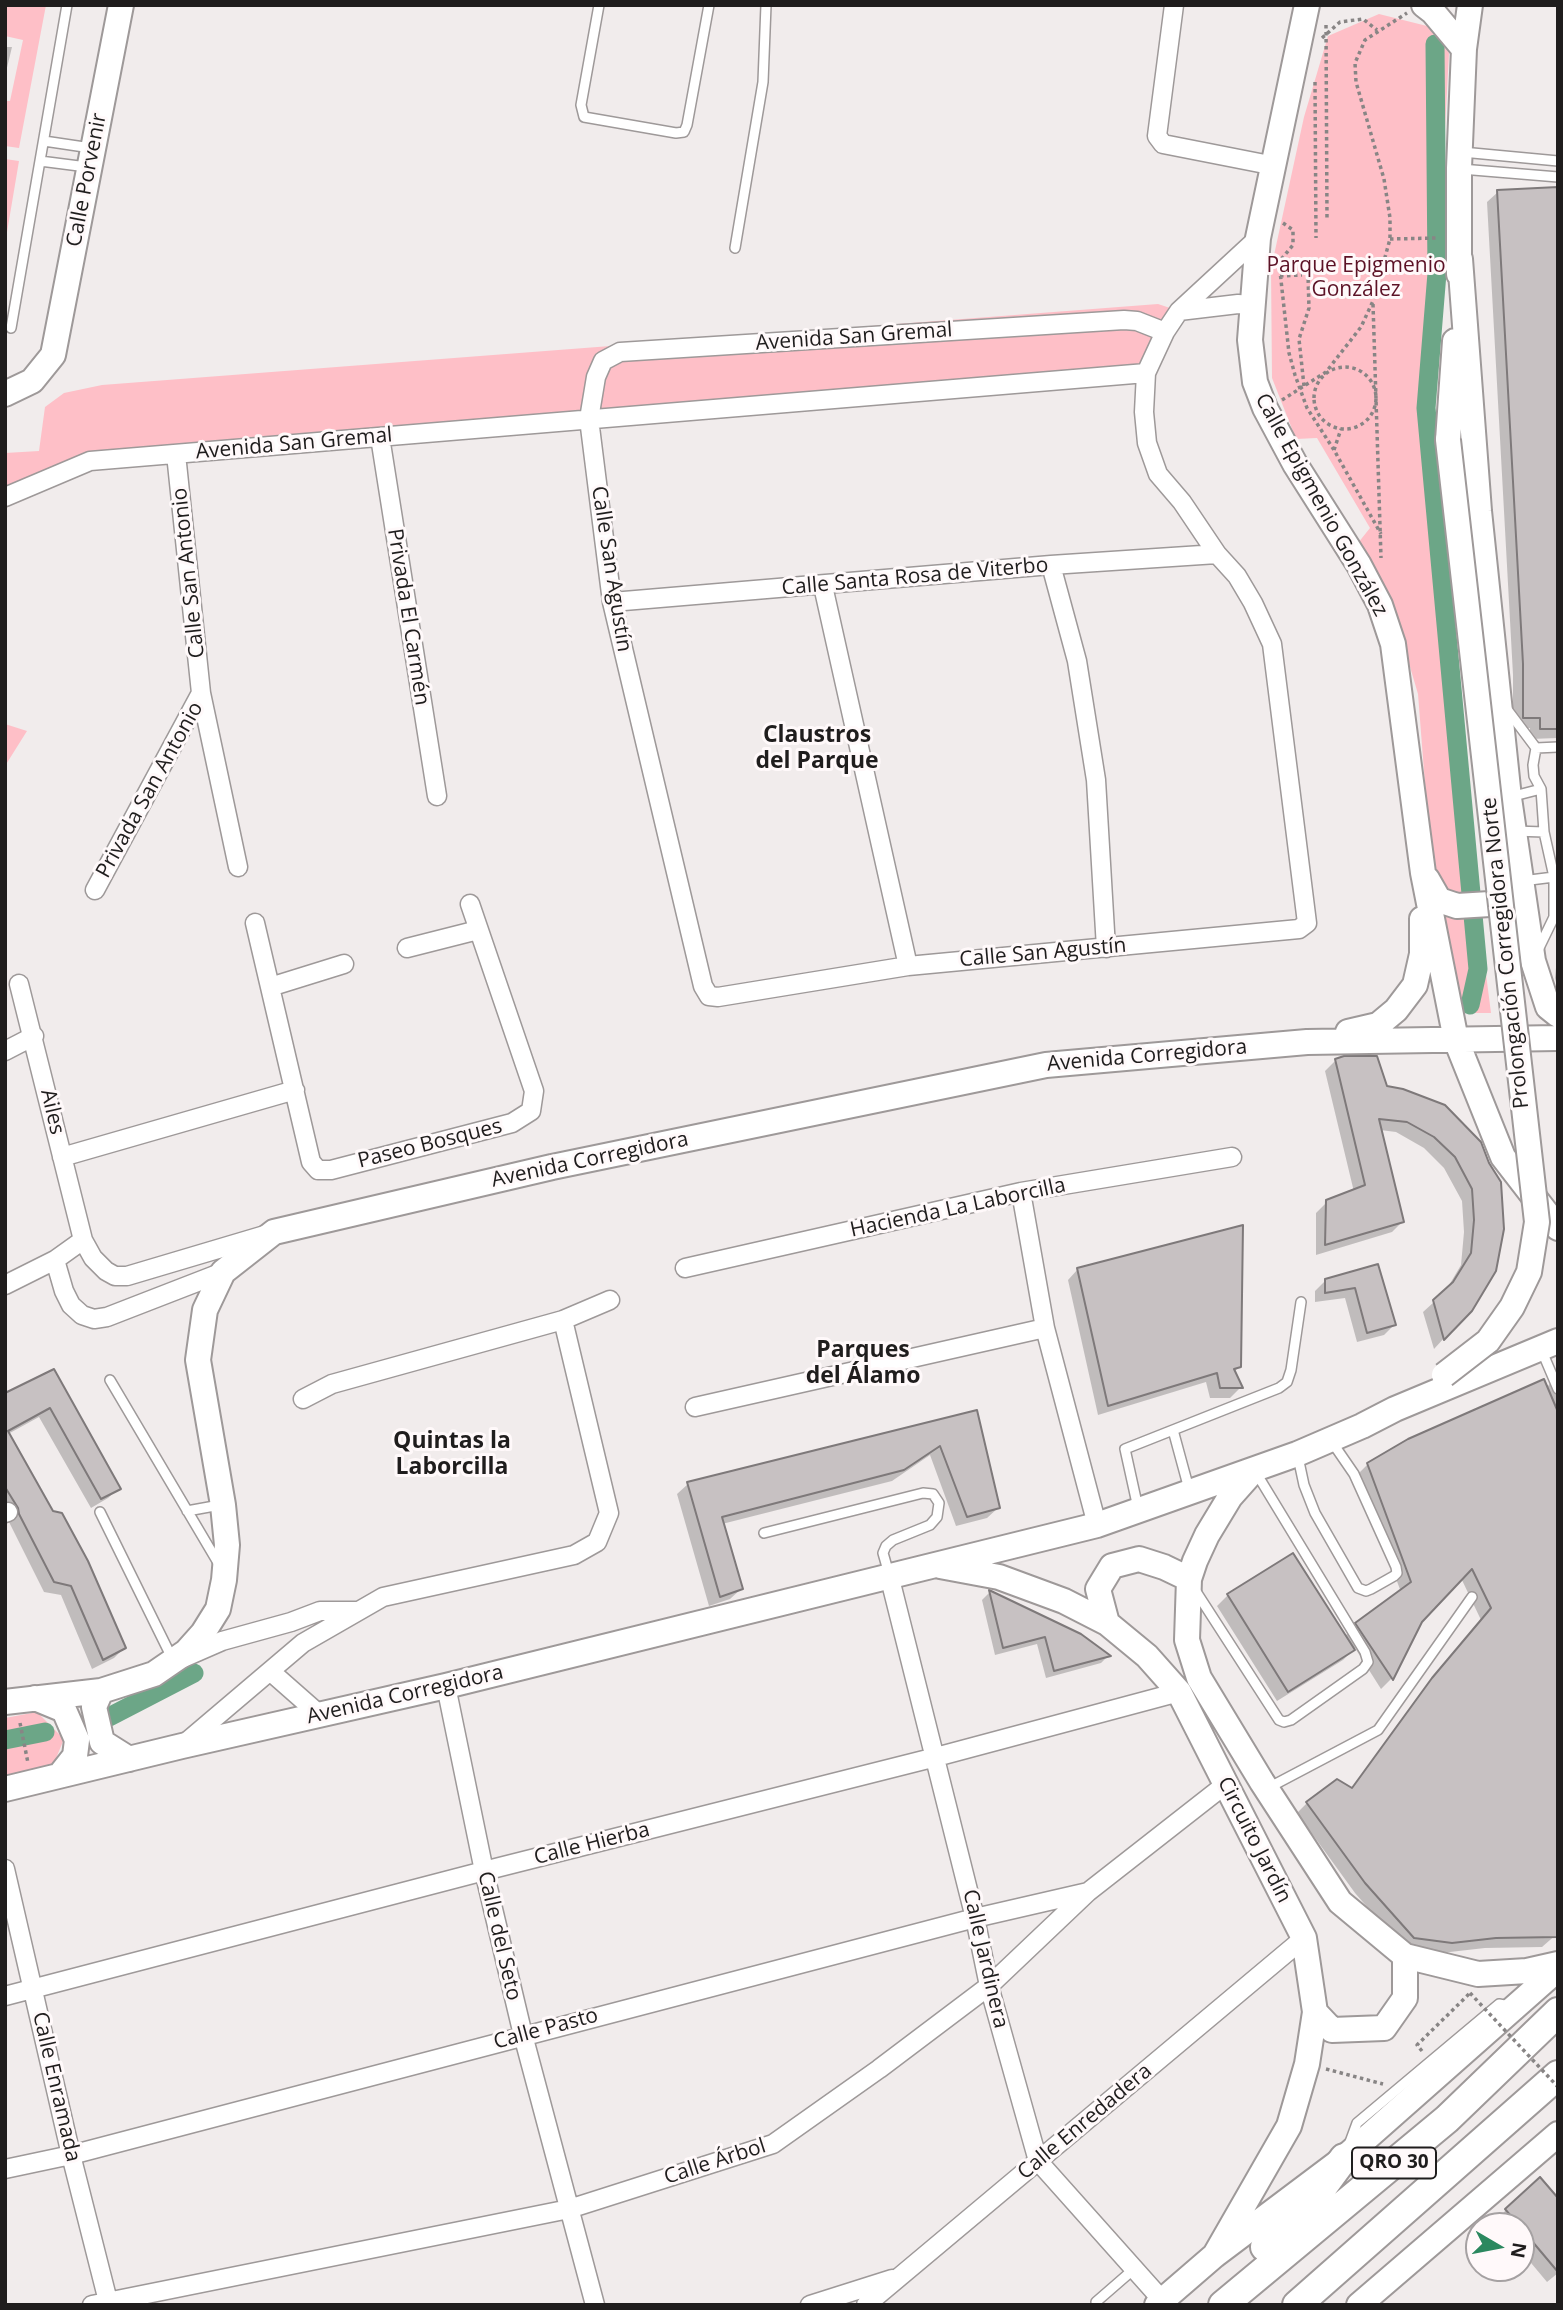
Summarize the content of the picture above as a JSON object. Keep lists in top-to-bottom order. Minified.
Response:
{"streets":{"main road":["Calle Porvenir","Calle Epigmenio González","Prolongación Corregidora Norte","Avenida Corregidora","Circuito Jardín","QRO 30"],"street":["Avenida San Gremal","Calle San Agustín","Calle San Antonio","Calle Santa Rosa de Viterbo","Privada El Carmén","Privada San Antonio","Ailes","Paseo Bosques","Hacienda La Laborcilla","Calle Hierba","Calle del Seto","Calle Jardinera","Calle Pasto","Calle Enramada","Calle Enredadera","Calle Árbol"]},"crossings":[["Avenida San Gremal","Calle San Agustín"],["Avenida San Gremal","Calle San Antonio"],["Avenida San Gremal","Privada El Carmén"],["Calle Epigmenio González","Calle San Agustín"],["Calle Epigmenio González","Avenida Corregidora"],["Calle San Agustín","Calle Santa Rosa de Viterbo"],["Calle San Antonio","Privada San Antonio"],["Prolongación Corregidora Norte","Avenida Corregidora"],["Avenida Corregidora","Ailes"],["Avenida Corregidora","Circuito Jardín"],["Avenida Corregidora","Calle del Seto"],["Avenida Corregidora","Calle Jardinera"],["Circuito Jardín","Calle Hierba"],["Circuito Jardín","Calle Enredadera"],["Circuito Jardín","Calle Árbol"],["Calle Hierba","Calle del Seto"],["Calle Hierba","Calle Jardinera"],["Calle Hierba","Calle Enramada"],["Calle del Seto","Calle Pasto"],["Calle del Seto","Calle Árbol"],["Calle Jardinera","Calle Pasto"],["Calle Jardinera","Calle Enredadera"],["Calle Jardinera","Calle Árbol"],["Calle Pasto","Calle Enramada"],["Calle Pasto","Calle Árbol"],["Calle Enramada","Calle Árbol"]],"districts":["Claustros del Parque","Parques del Álamo","Quintas la Laborcilla"],"parks":["Parque Epigmenio González"],"north":"right"}
